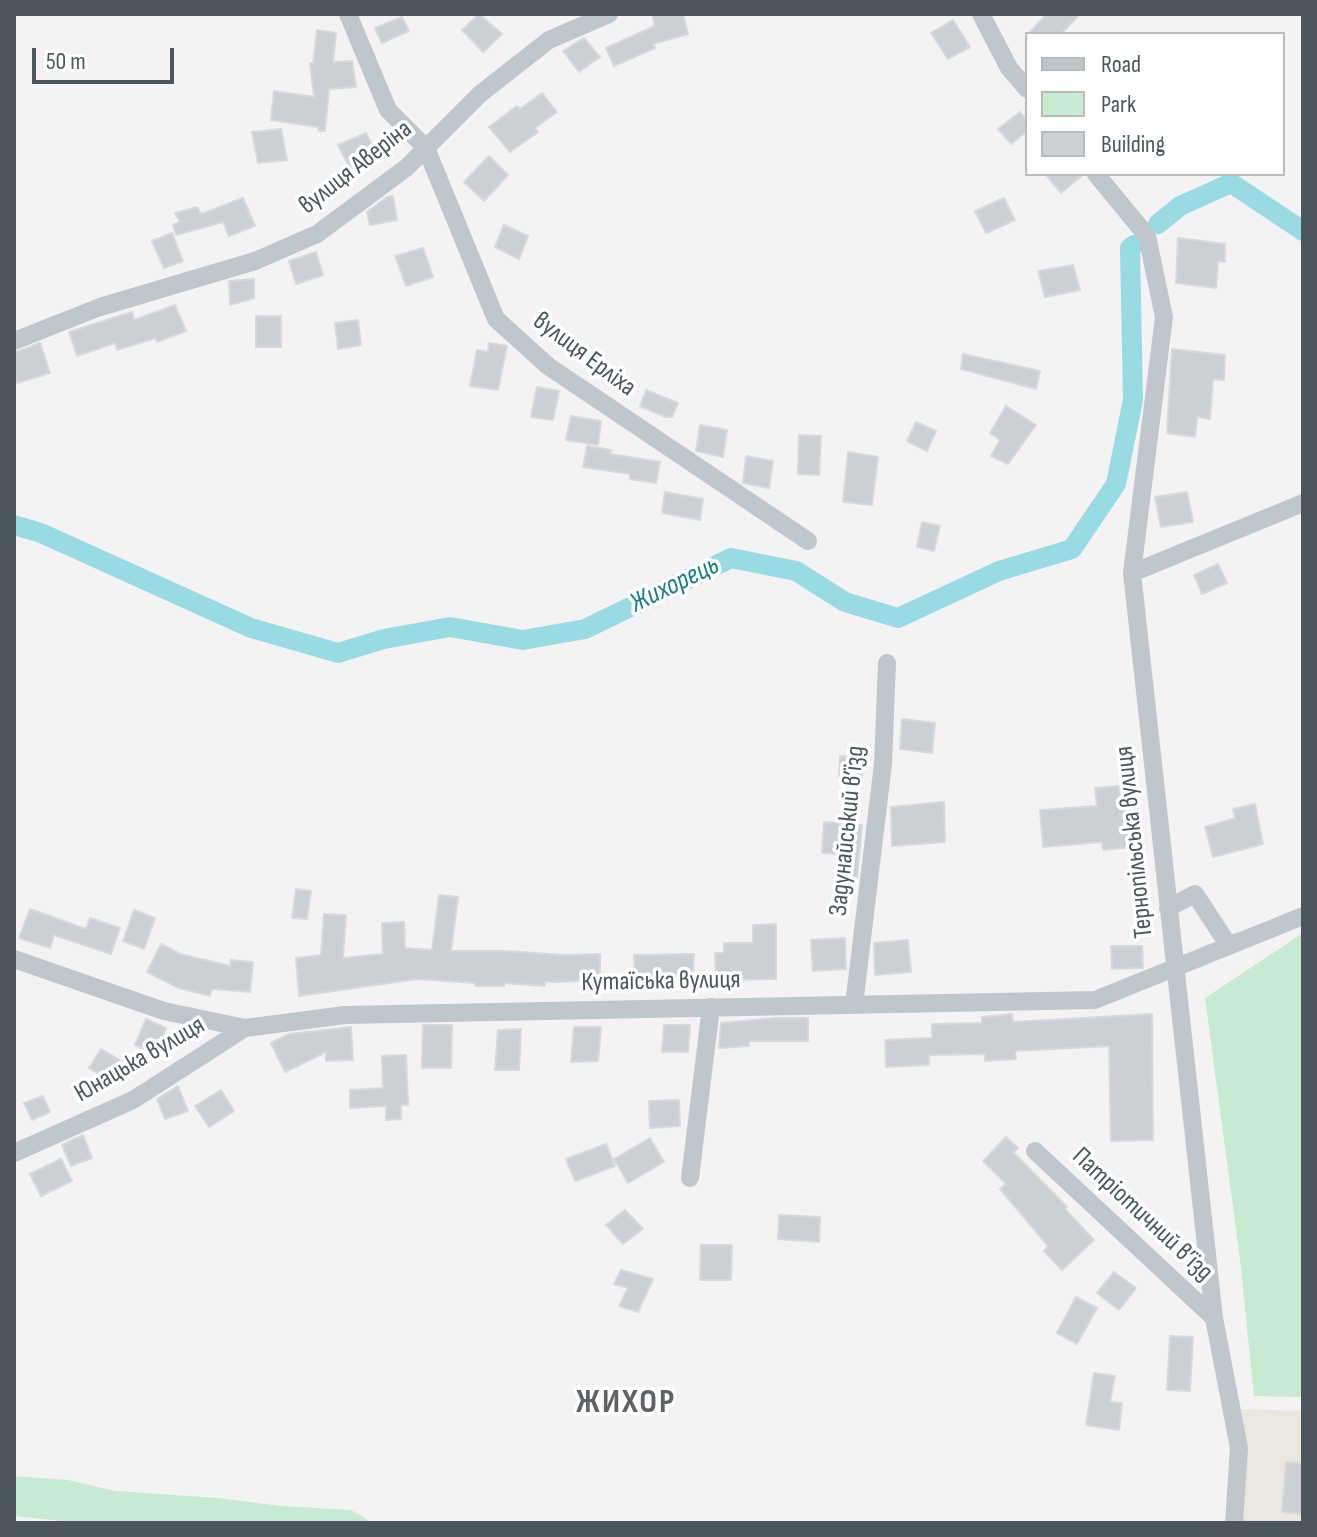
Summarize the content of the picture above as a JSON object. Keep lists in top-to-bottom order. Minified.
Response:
{"streets":{"street":["вулиця Аверіна","вулиця Ерліха","Задунайський в’їзд","Тернопільська вулиця","Кутаїська вулиця","Юнацька вулиця","Патріотичний в’їзд"]},"crossings":[["вулиця Аверіна","вулиця Ерліха"],["Задунайський в’їзд","Кутаїська вулиця"],["Тернопільська вулиця","Кутаїська вулиця"],["Тернопільська вулиця","Патріотичний в’їзд"],["Кутаїська вулиця","Юнацька вулиця"]],"districts":["ЖИХОР"],"water":["Жихорець"],"legend":["Road","Park","Building"],"scale_bar":"50 m"}
